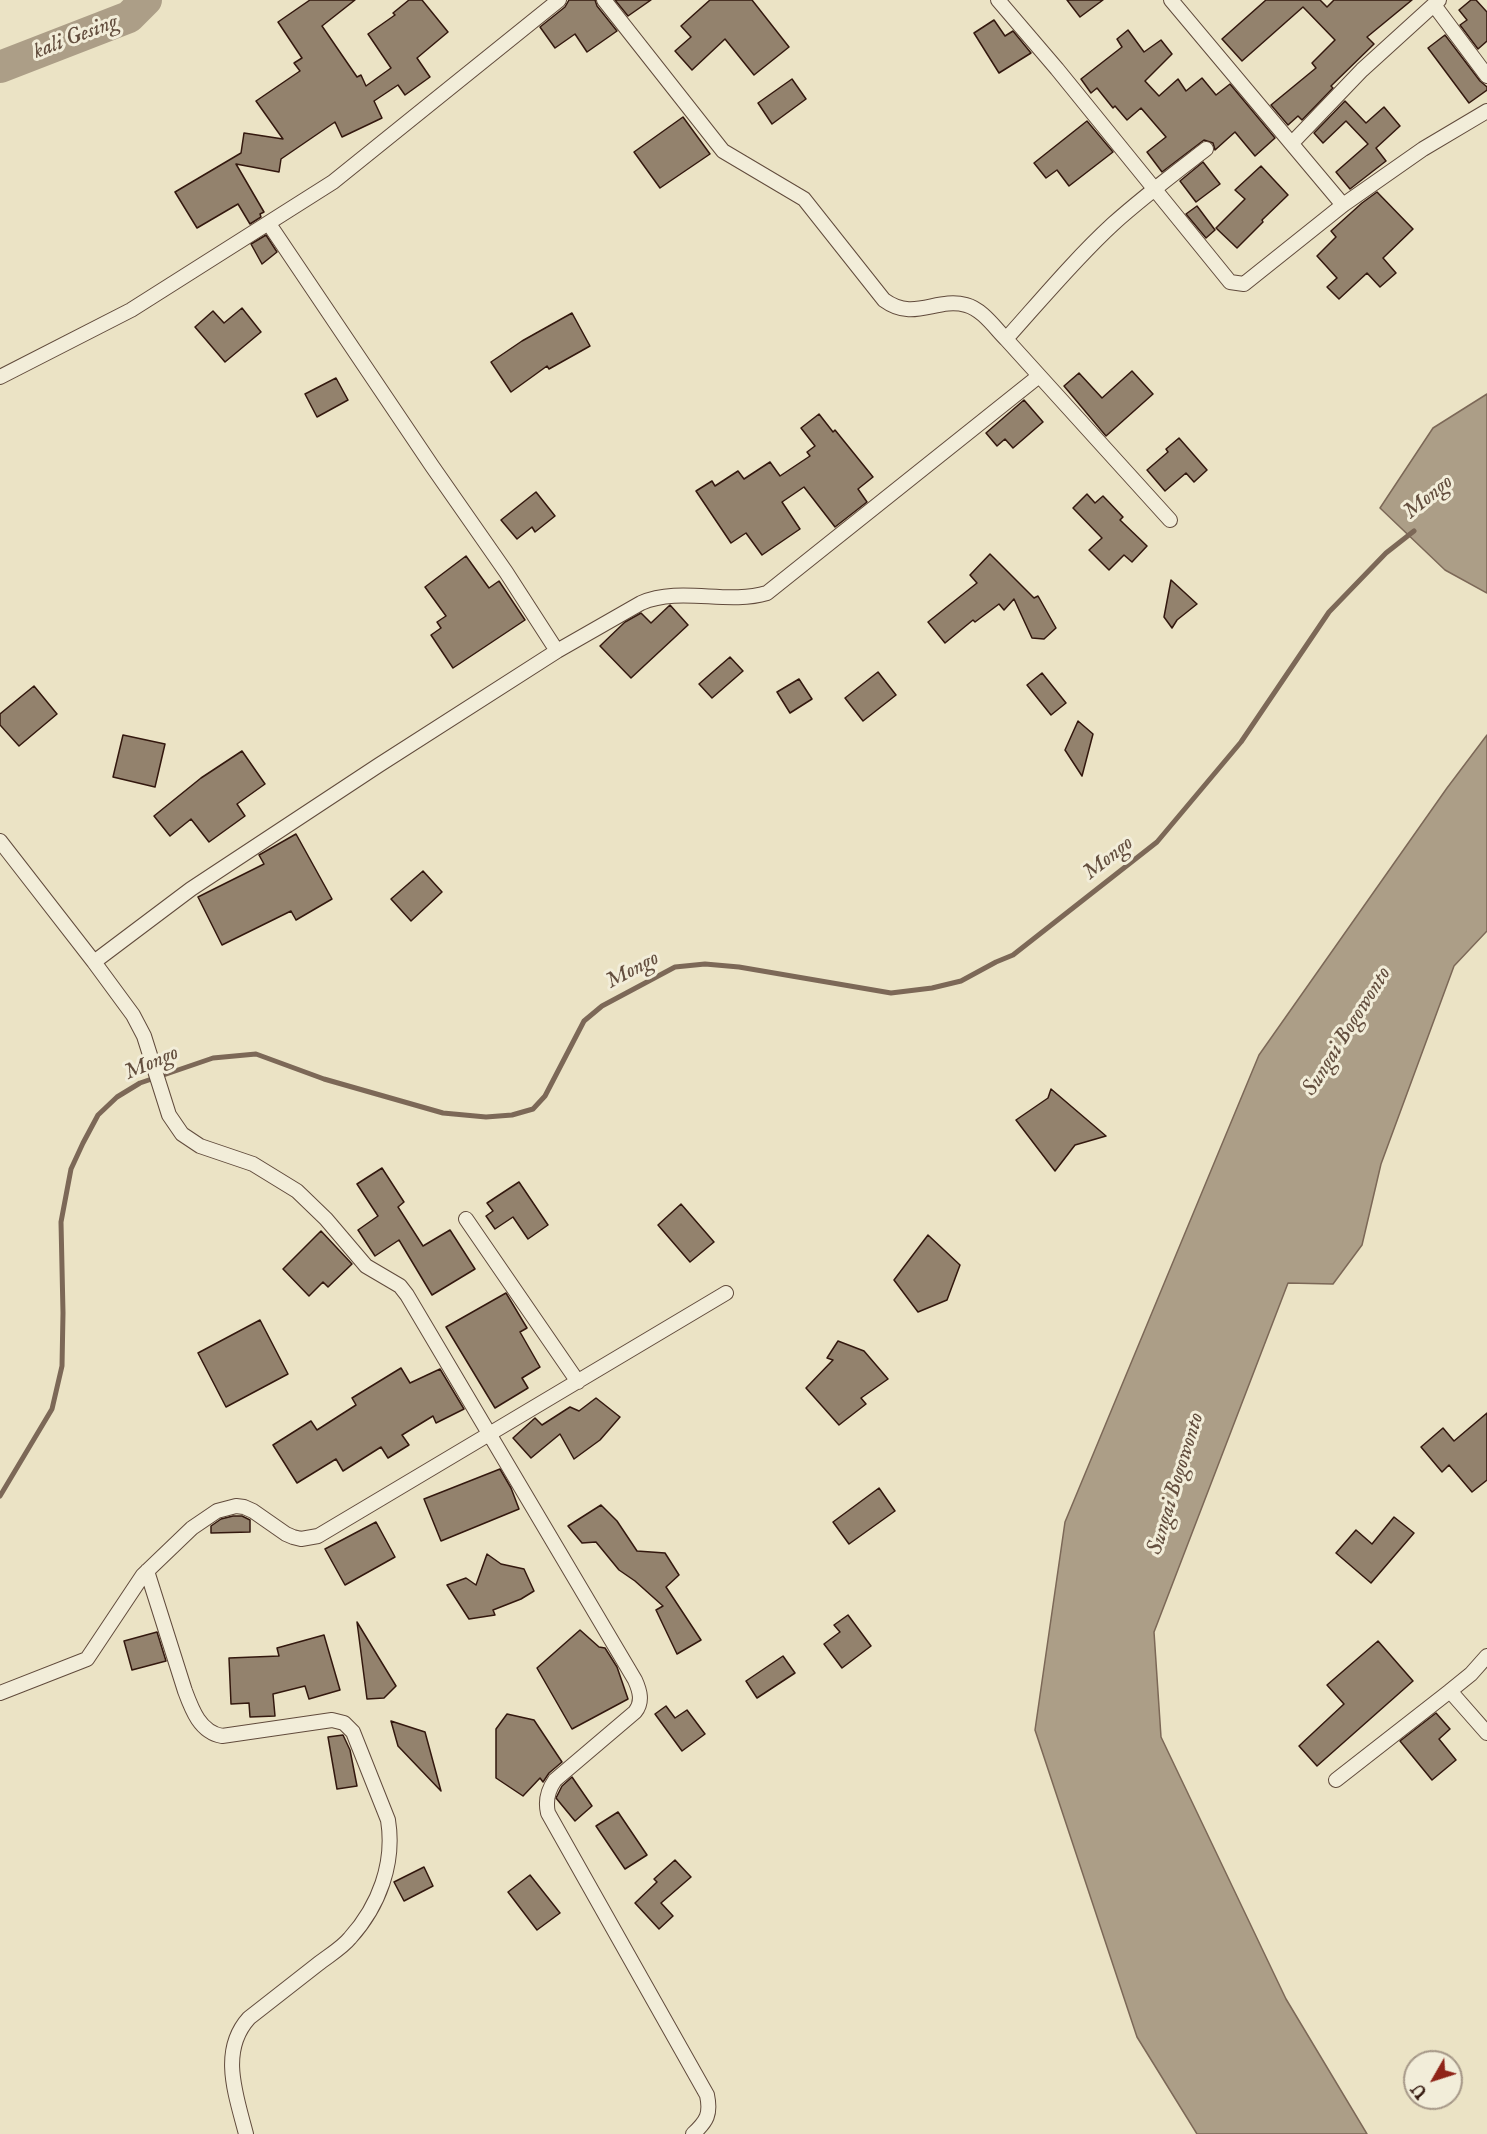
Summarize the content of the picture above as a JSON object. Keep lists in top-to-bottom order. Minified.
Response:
{"water":["kali Gesing","Mongo","Sungai Bogowonto"],"north":"bottom left"}
